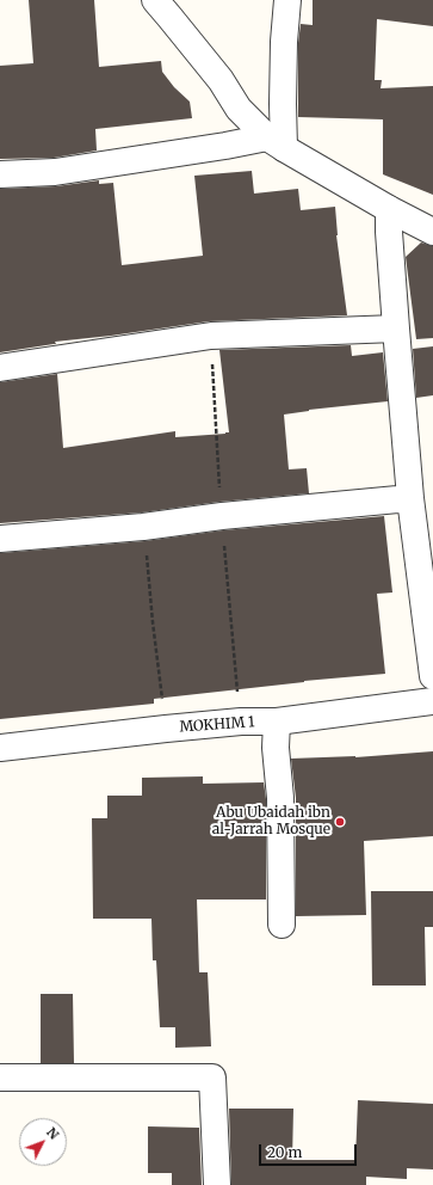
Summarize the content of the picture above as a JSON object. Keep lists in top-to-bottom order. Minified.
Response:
{"streets":{"street":["MOKHIM 1"]},"places":["Abu Ubaidah ibn al-Jarrah Mosque"],"scale_bar":"20 m","north":"top right"}
